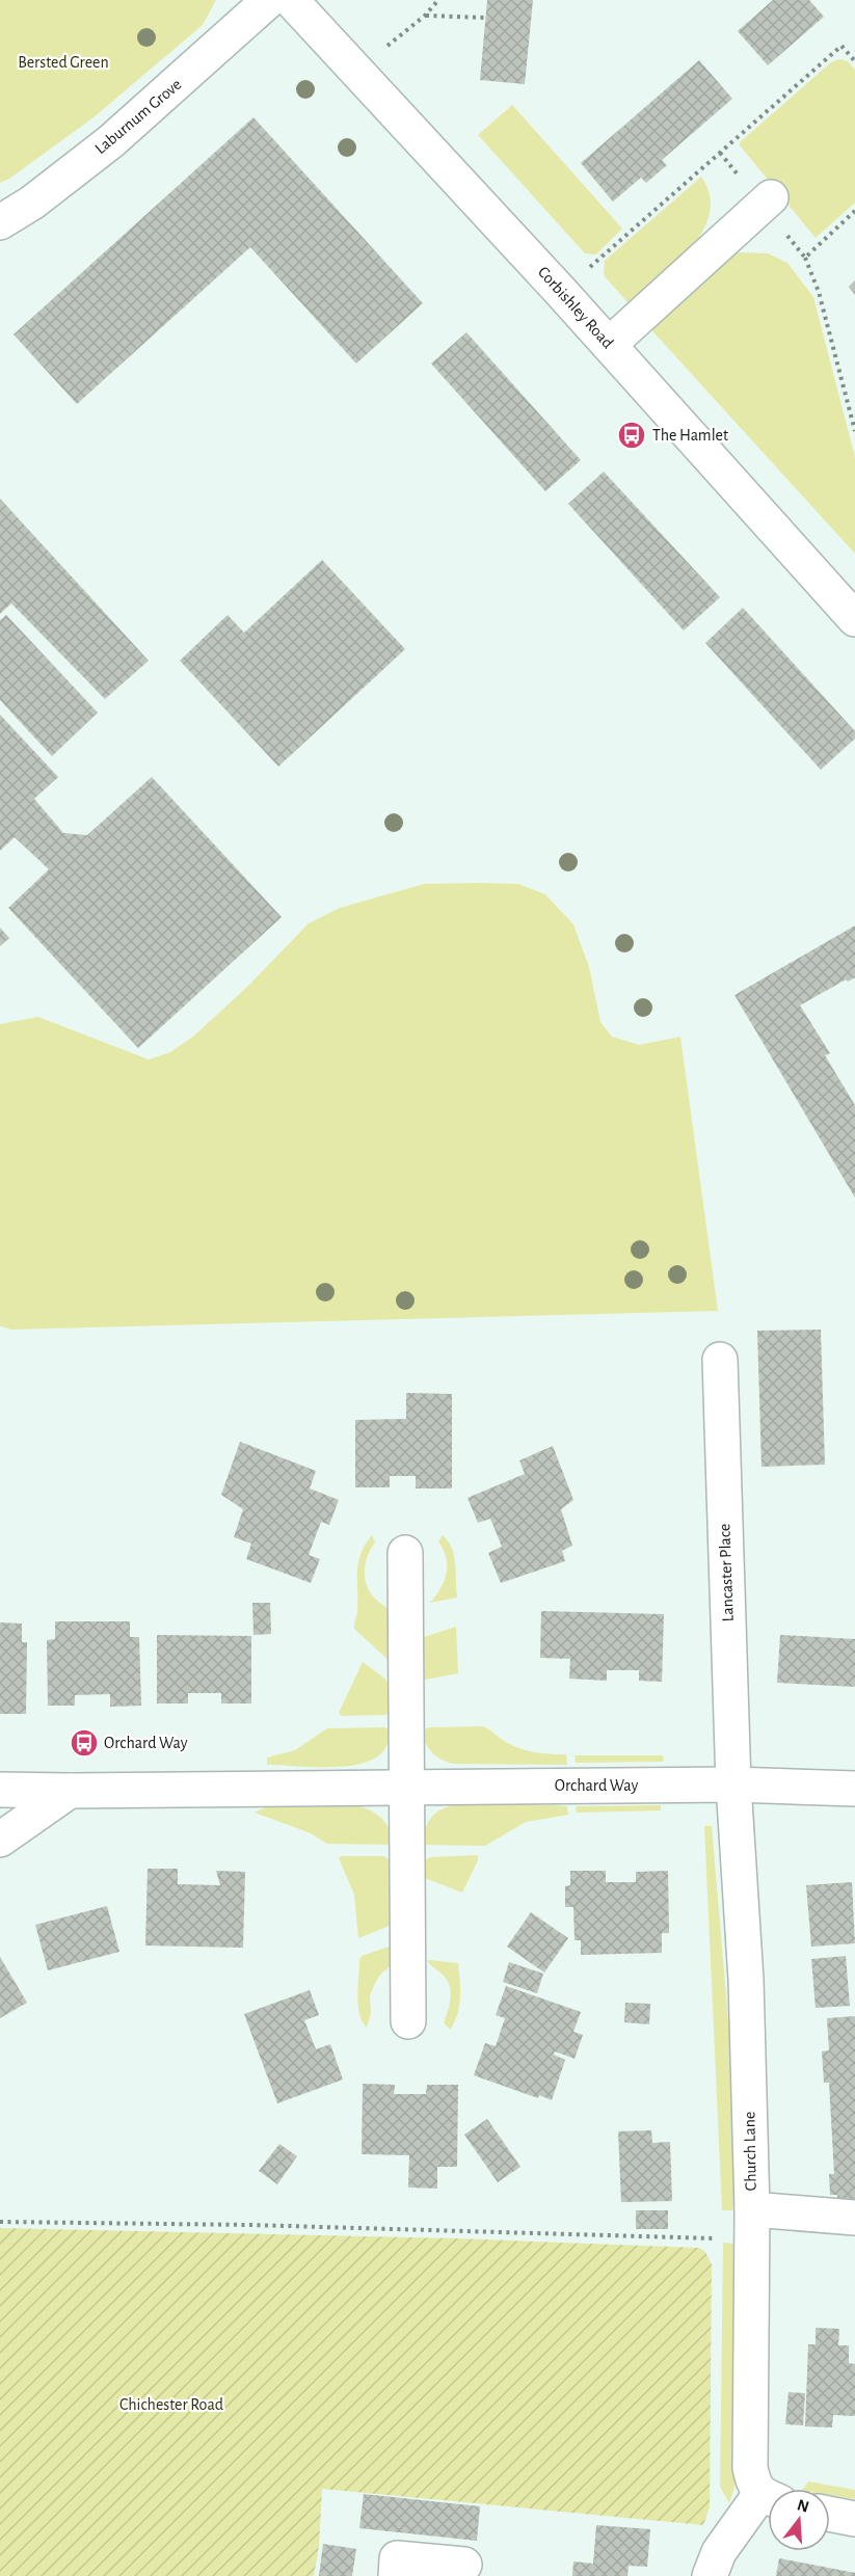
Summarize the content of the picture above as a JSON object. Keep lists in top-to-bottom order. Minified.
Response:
{"streets":{"street":["Laburnum Grove","Corbishley Road","Lancaster Place","Orchard Way","Church Lane"]},"crossings":[["Lancaster Place","Orchard Way"],["Lancaster Place","Church Lane"],["Orchard Way","Church Lane"]],"parks":["Bersted Green","Chichester Road"],"places":{"bus stop":["The Hamlet","Orchard Way"]},"north":"top"}
